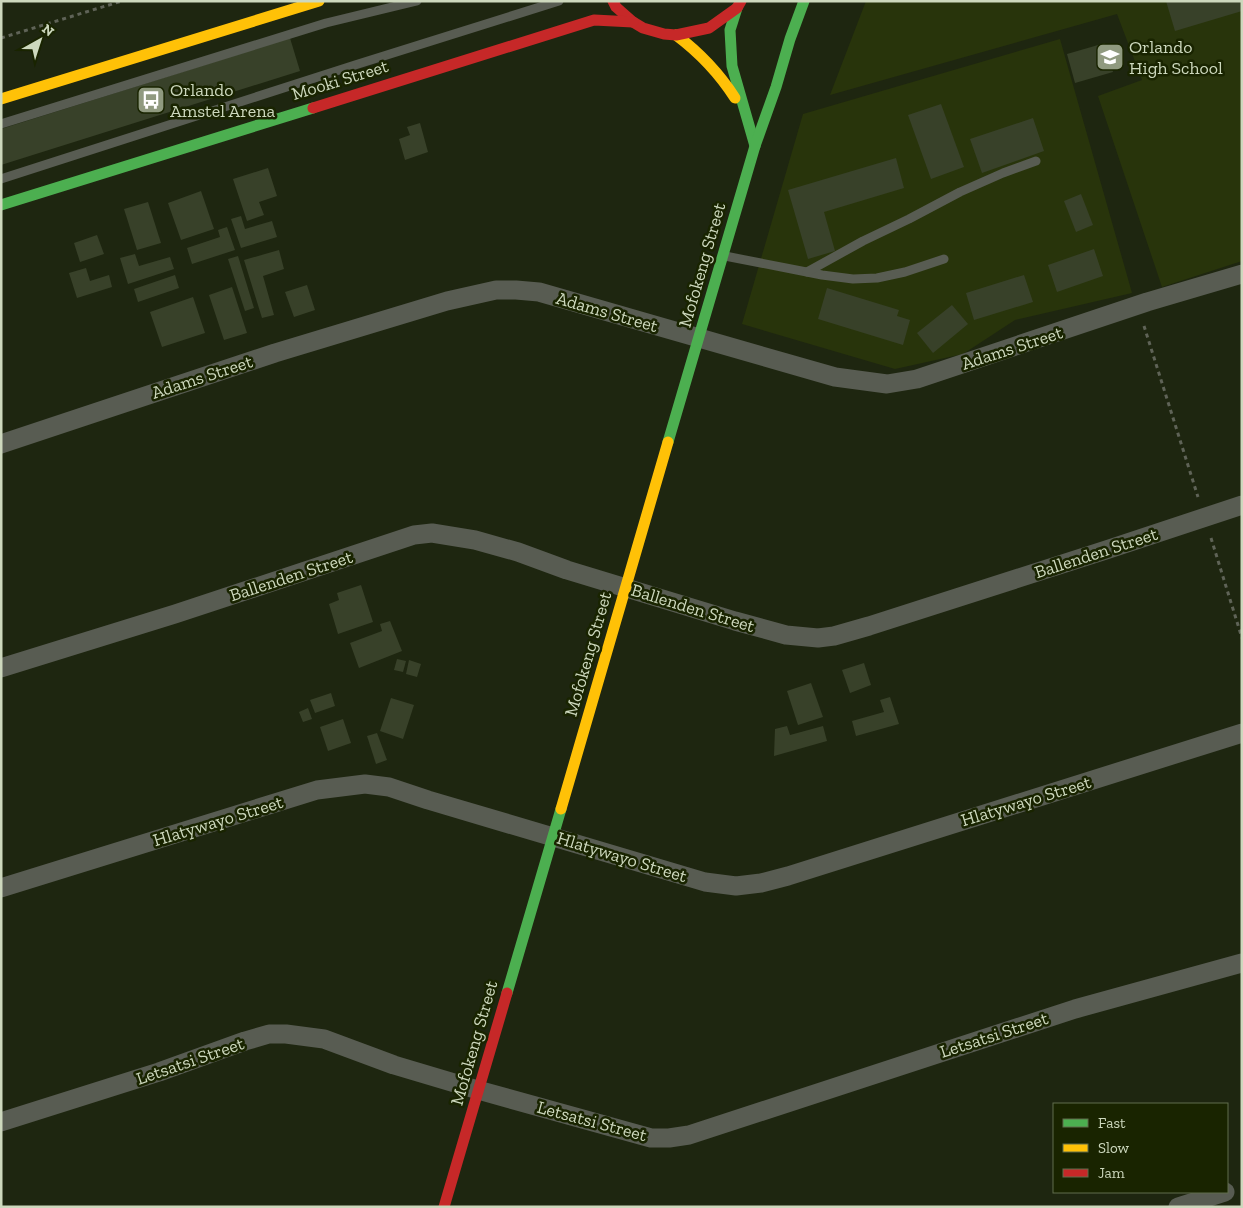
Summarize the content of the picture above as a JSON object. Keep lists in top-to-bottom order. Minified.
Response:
{"streets":{"street":["Mooki Street","Mofokeng Street","Adams Street","Ballenden Street","Hlatywayo Street","Letsatsi Street"]},"crossings":[["Mofokeng Street","Adams Street"],["Mofokeng Street","Ballenden Street"],["Mofokeng Street","Hlatywayo Street"],["Mofokeng Street","Letsatsi Street"]],"places":{"school or university":["Orlando High School"],"bus stop":["Orlando Amstel Arena"]},"legend":["Fast","Slow","Jam"],"north":"top right"}
